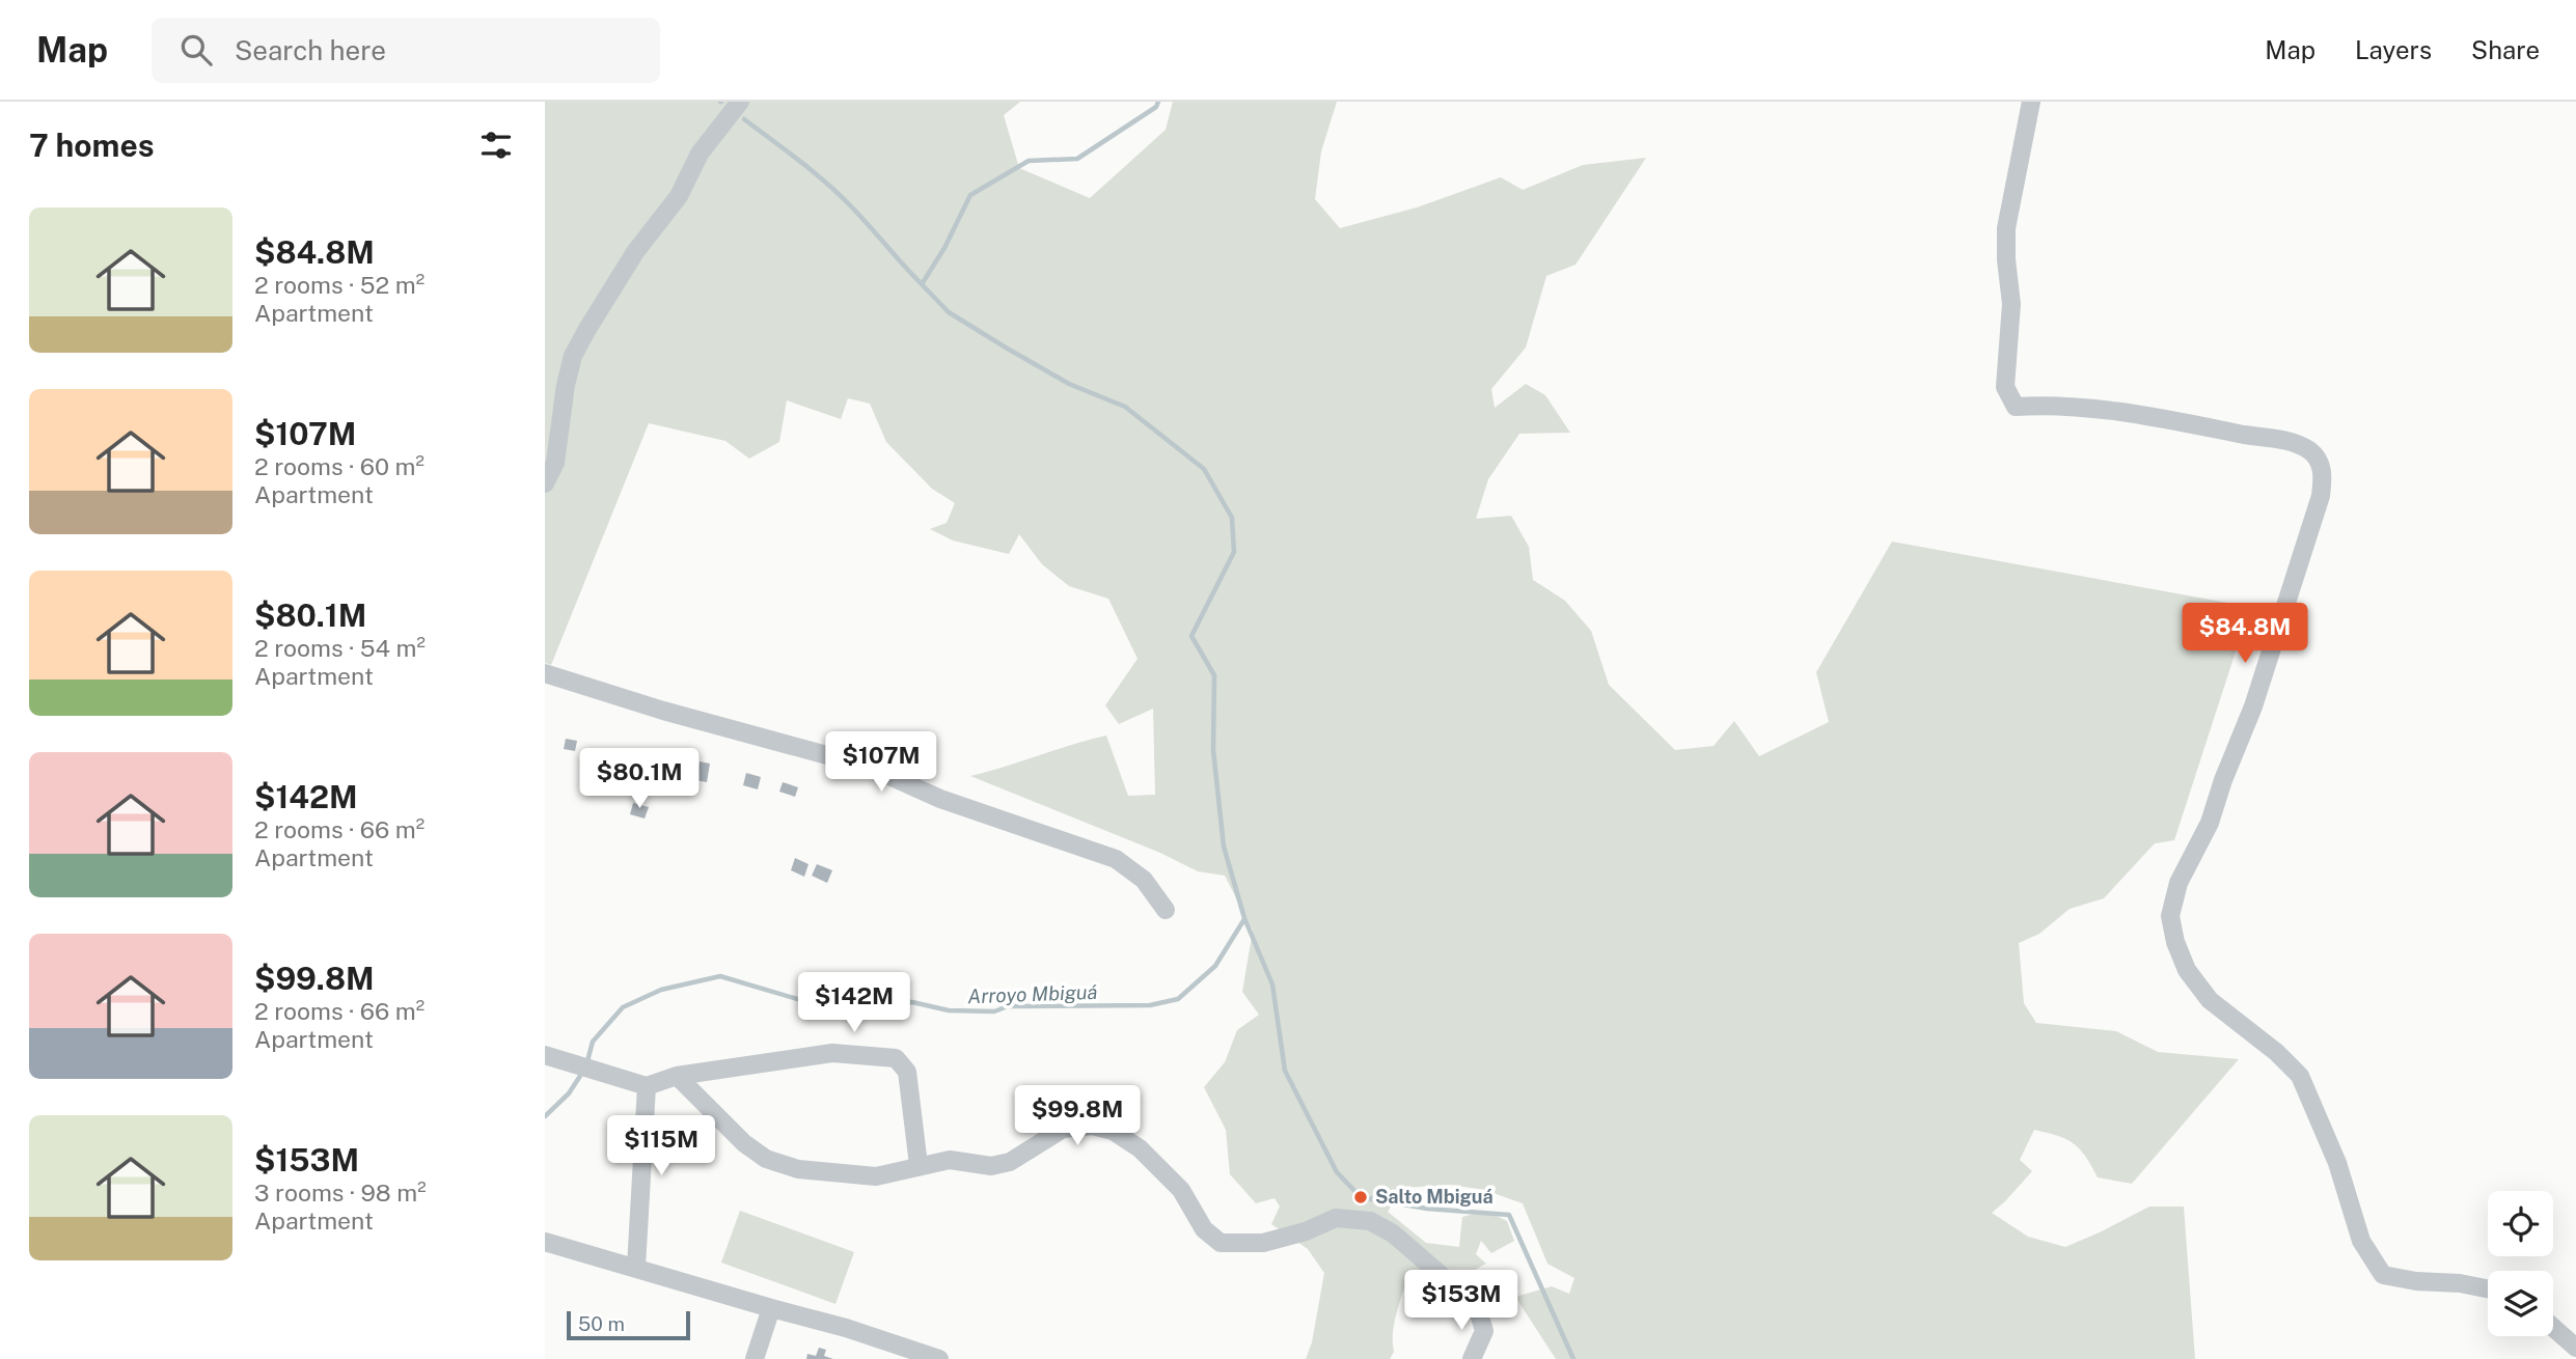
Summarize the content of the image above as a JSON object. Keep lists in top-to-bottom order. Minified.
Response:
{"water":["Arroyo Mbiguá"],"places":["Salto Mbiguá"],"scale_bar":"50 m","page":{"header":"Map","search":"Search here","nav":["Map","Layers","Share"],"heading":"7 homes","list":[{"name":"$84.8M","note":"2 rooms · 52 m² · Apartment"},{"name":"$107M","note":"2 rooms · 60 m² · Apartment"},{"name":"$80.1M","note":"2 rooms · 54 m² · Apartment"},{"name":"$142M","note":"2 rooms · 66 m² · Apartment"},{"name":"$99.8M","note":"2 rooms · 66 m² · Apartment"},{"name":"$153M","note":"3 rooms · 98 m² · Apartment"}],"price":["$84.8M","$107M","$80.1M","$142M","$99.8M","$115M","$153M"],"scale":"50 m"}}
